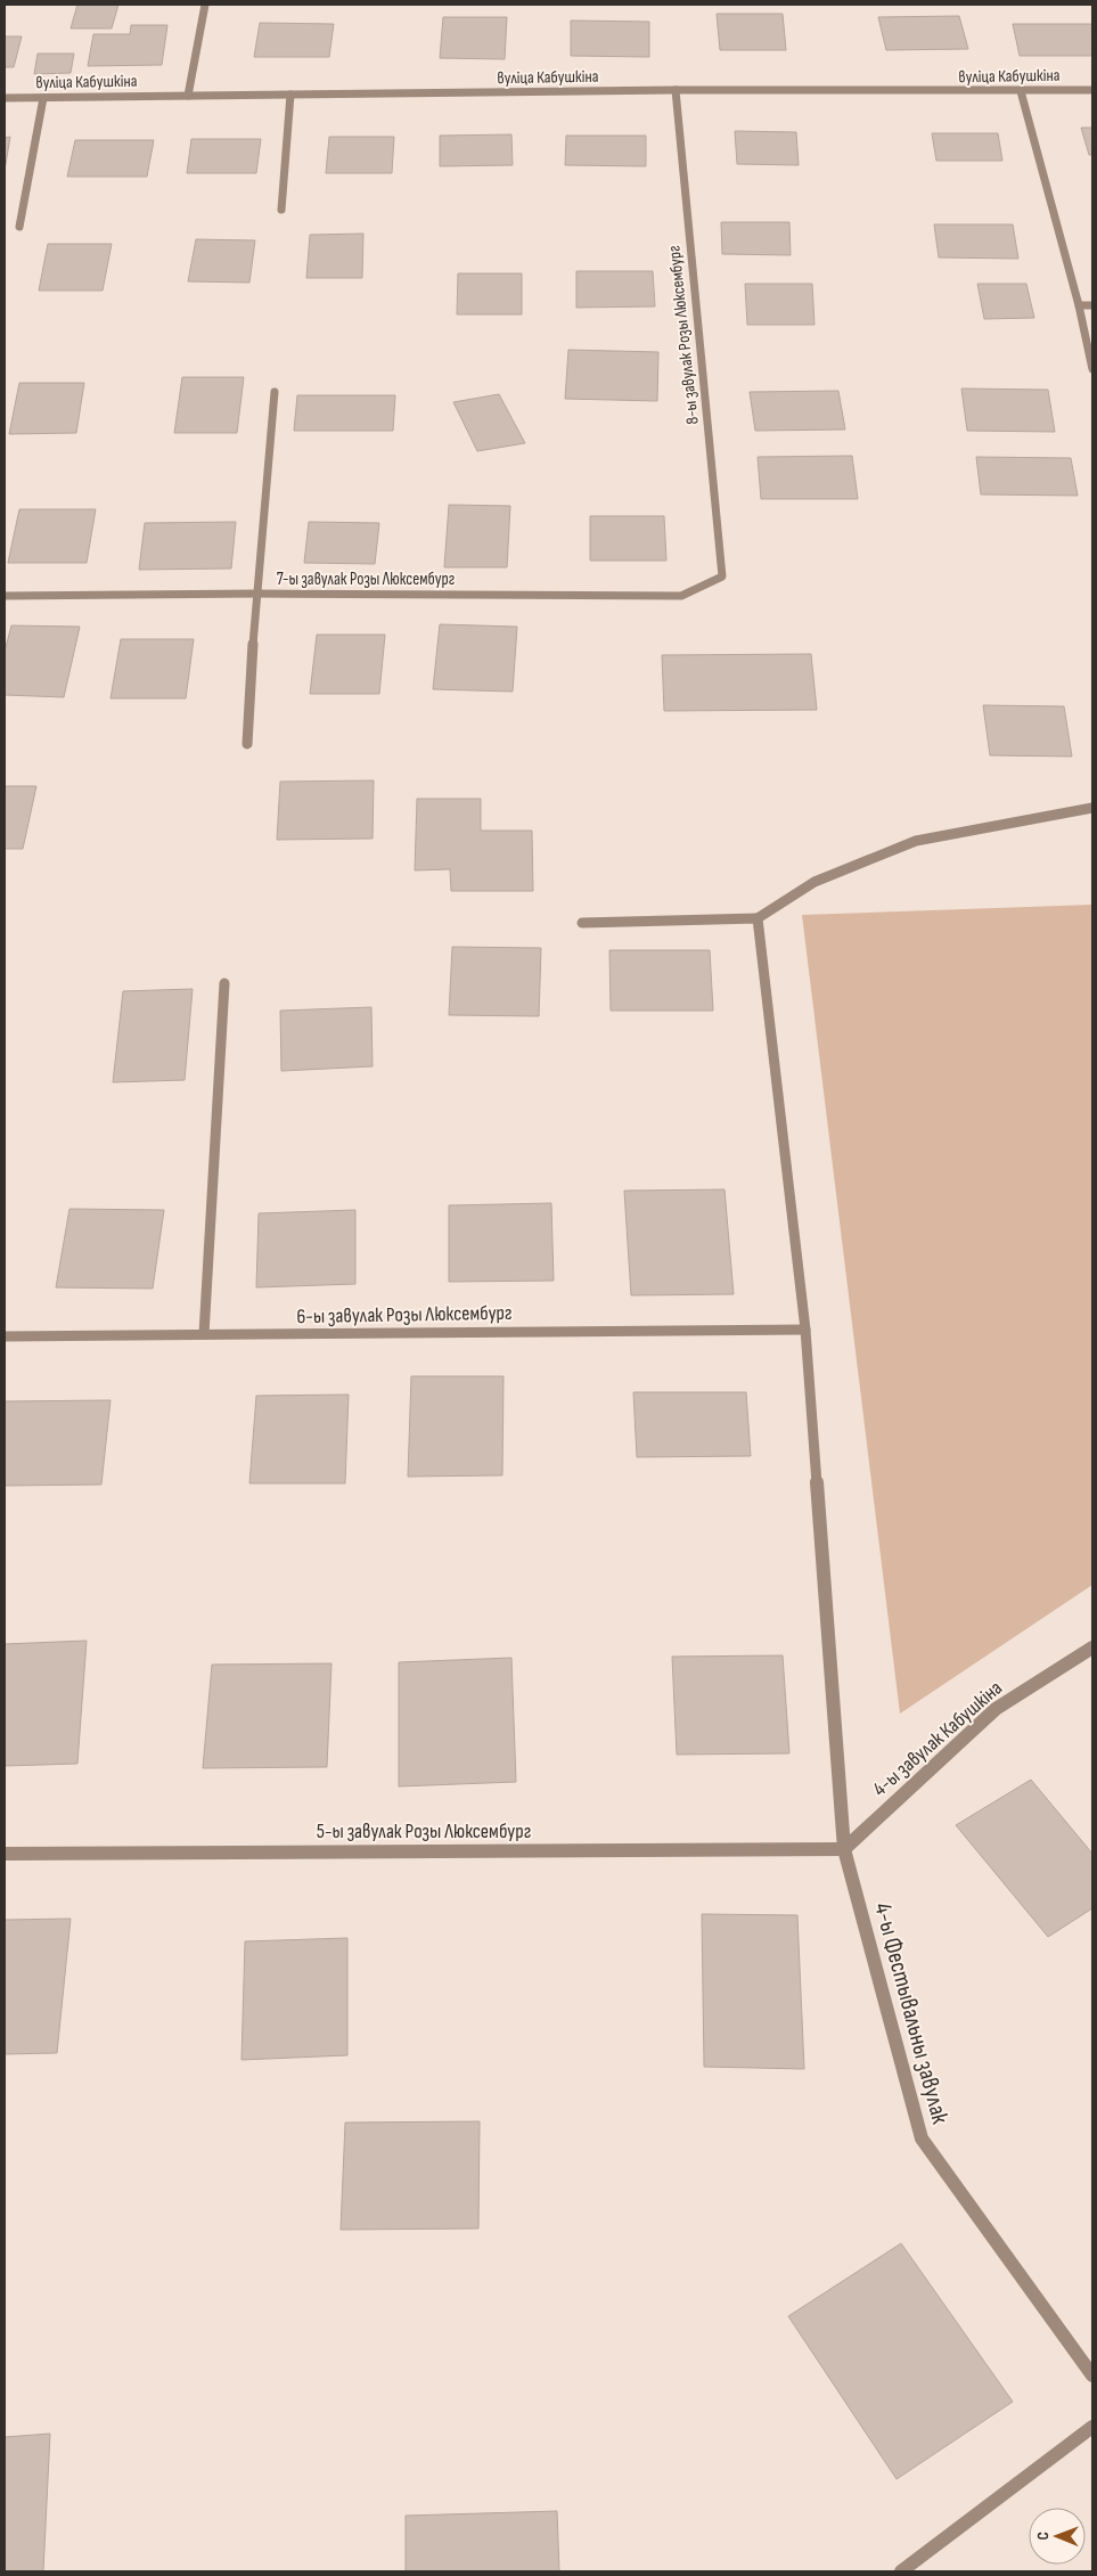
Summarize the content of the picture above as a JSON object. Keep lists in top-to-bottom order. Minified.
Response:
{"streets":{"street":["вуліца Кабушкіна","8-ы завулак Розы Люксембург","7-ы завулак Розы Люксембург","6-ы завулак Розы Люксембург","4-ы завулак Кабушкіна","5-ы завулак Розы Люксембург","4-ы Фестывальны завулак"]},"crossings":[["вуліца Кабушкіна","8-ы завулак Розы Люксембург"],["8-ы завулак Розы Люксембург","7-ы завулак Розы Люксембург"],["6-ы завулак Розы Люксембург","4-ы Фестывальны завулак"],["4-ы завулак Кабушкіна","5-ы завулак Розы Люксембург"],["4-ы завулак Кабушкіна","4-ы Фестывальны завулак"],["5-ы завулак Розы Люксембург","4-ы Фестывальны завулак"]],"north":"left"}
